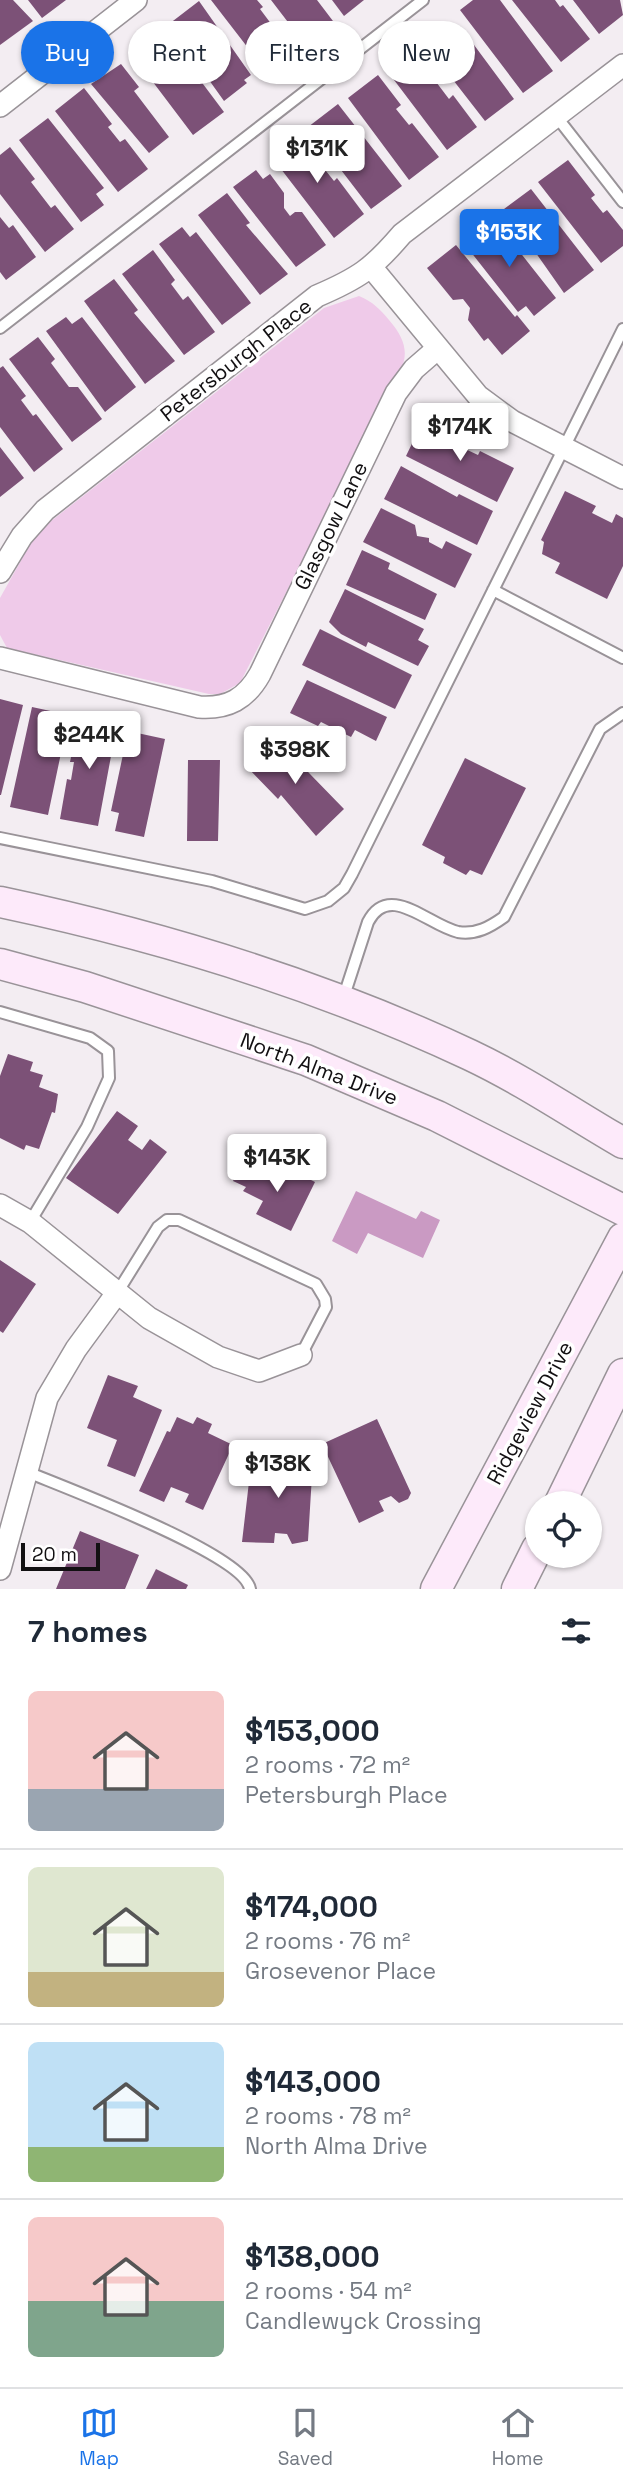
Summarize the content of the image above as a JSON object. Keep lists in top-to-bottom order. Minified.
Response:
{"streets":{"main road":["North Alma Drive","Ridgeview Drive"],"street":["Petersburgh Place","Glasgow Lane"]},"scale_bar":"20 m","page":{"chip":["Buy","Rent","Filters","New"],"price":["$131K","$153K","$174K","$244K","$398K","$143K","$138K"],"scale":"20 m","heading":"7 homes","list":[{"name":"$153,000","note":"2 rooms · 72 m² · Petersburgh Place"},{"name":"$174,000","note":"2 rooms · 76 m² · Grosevenor Place"},{"name":"$143,000","note":"2 rooms · 78 m² · North Alma Drive"},{"name":"$138,000","note":"2 rooms · 54 m² · Candlewyck Crossing"}],"tabs":["Map","Saved","Home"]}}
